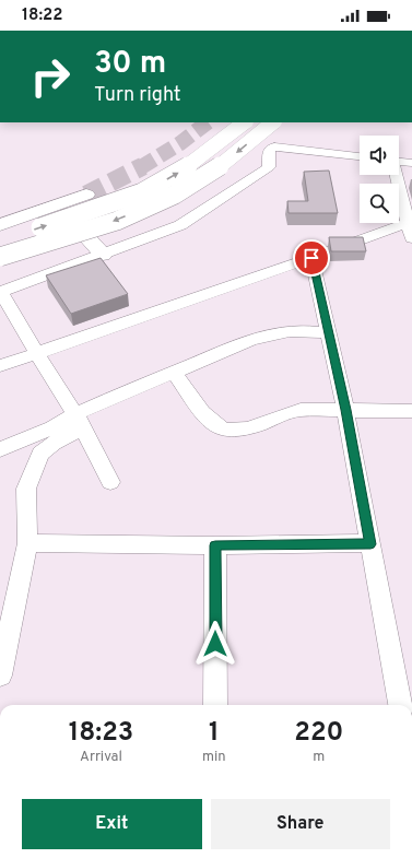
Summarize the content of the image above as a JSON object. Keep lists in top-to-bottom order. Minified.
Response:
{"page":{"status":"18:22","turn":["30 m","Turn right"],"eta":["18:23","Arrival","1","min","220","m"],"buttons":["Exit","Share"]}}
